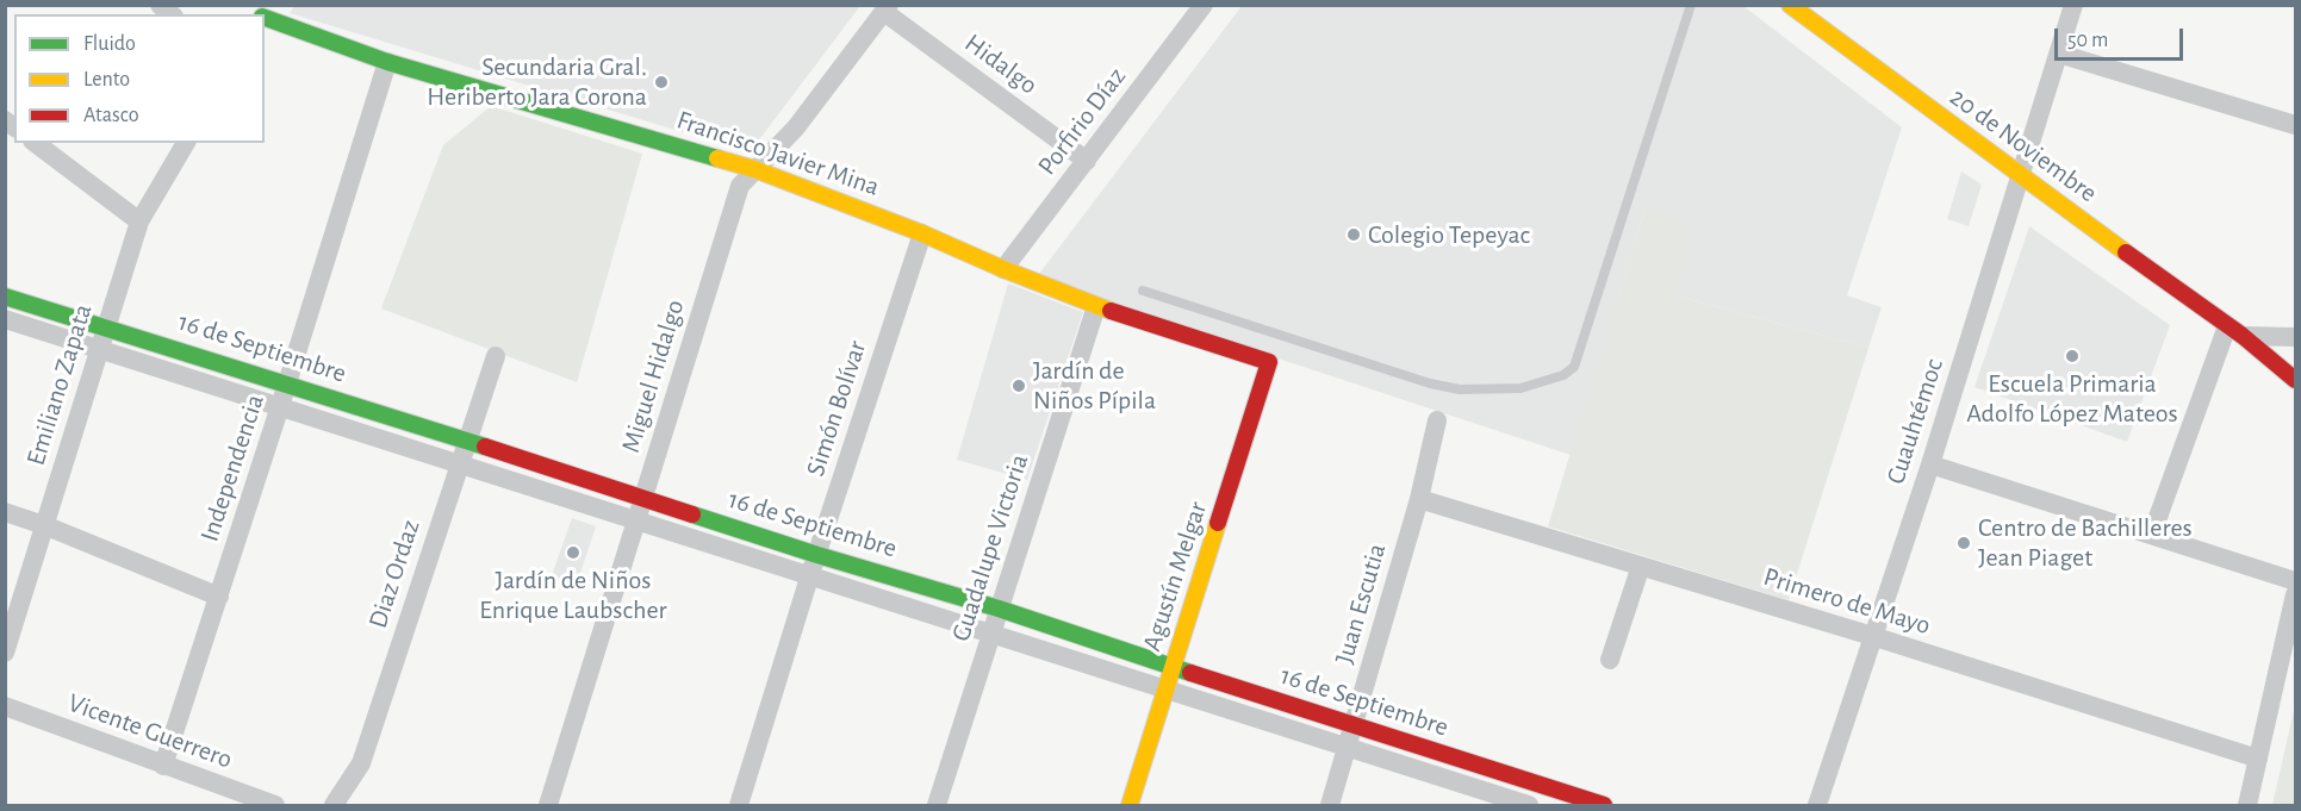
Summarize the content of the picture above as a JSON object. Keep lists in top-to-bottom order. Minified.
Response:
{"streets":{"street":["Hidalgo","Porfirio Díaz","20 de Noviembre","Francisco Javier Mina","16 de Septiembre","Miguel Hidalgo","Emiliano Zapata","Simón Bolívar","Cuauhtémoc","Independencia","Guadalupe Victoria","Diaz Ordaz","Agustín Melgar","Primero de Mayo","Juan Escutia","Vicente Guerrero"]},"crossings":[["Hidalgo","Porfirio Díaz"],["Hidalgo","Miguel Hidalgo"],["Porfirio Díaz","Francisco Javier Mina"],["20 de Noviembre","Cuauhtémoc"],["Francisco Javier Mina","Miguel Hidalgo"],["Francisco Javier Mina","Simón Bolívar"],["Francisco Javier Mina","Independencia"],["Francisco Javier Mina","Guadalupe Victoria"],["Francisco Javier Mina","Agustín Melgar"],["16 de Septiembre","Miguel Hidalgo"],["16 de Septiembre","Emiliano Zapata"],["16 de Septiembre","Simón Bolívar"],["16 de Septiembre","Independencia"],["16 de Septiembre","Guadalupe Victoria"],["16 de Septiembre","Diaz Ordaz"],["16 de Septiembre","Agustín Melgar"],["16 de Septiembre","Juan Escutia"],["Cuauhtémoc","Primero de Mayo"],["Independencia","Vicente Guerrero"],["Primero de Mayo","Juan Escutia"]],"places":["Secundaria Gral. Heriberto Jara Corona","Colegio Tepeyac","Escuela Primaria Adolfo López Mateos","Jardín de Niños Pípila","Centro de Bachilleres Jean Piaget","Jardín de Niños Enrique Laubscher"],"legend":["Fluido","Lento","Atasco"],"scale_bar":"50 m"}
